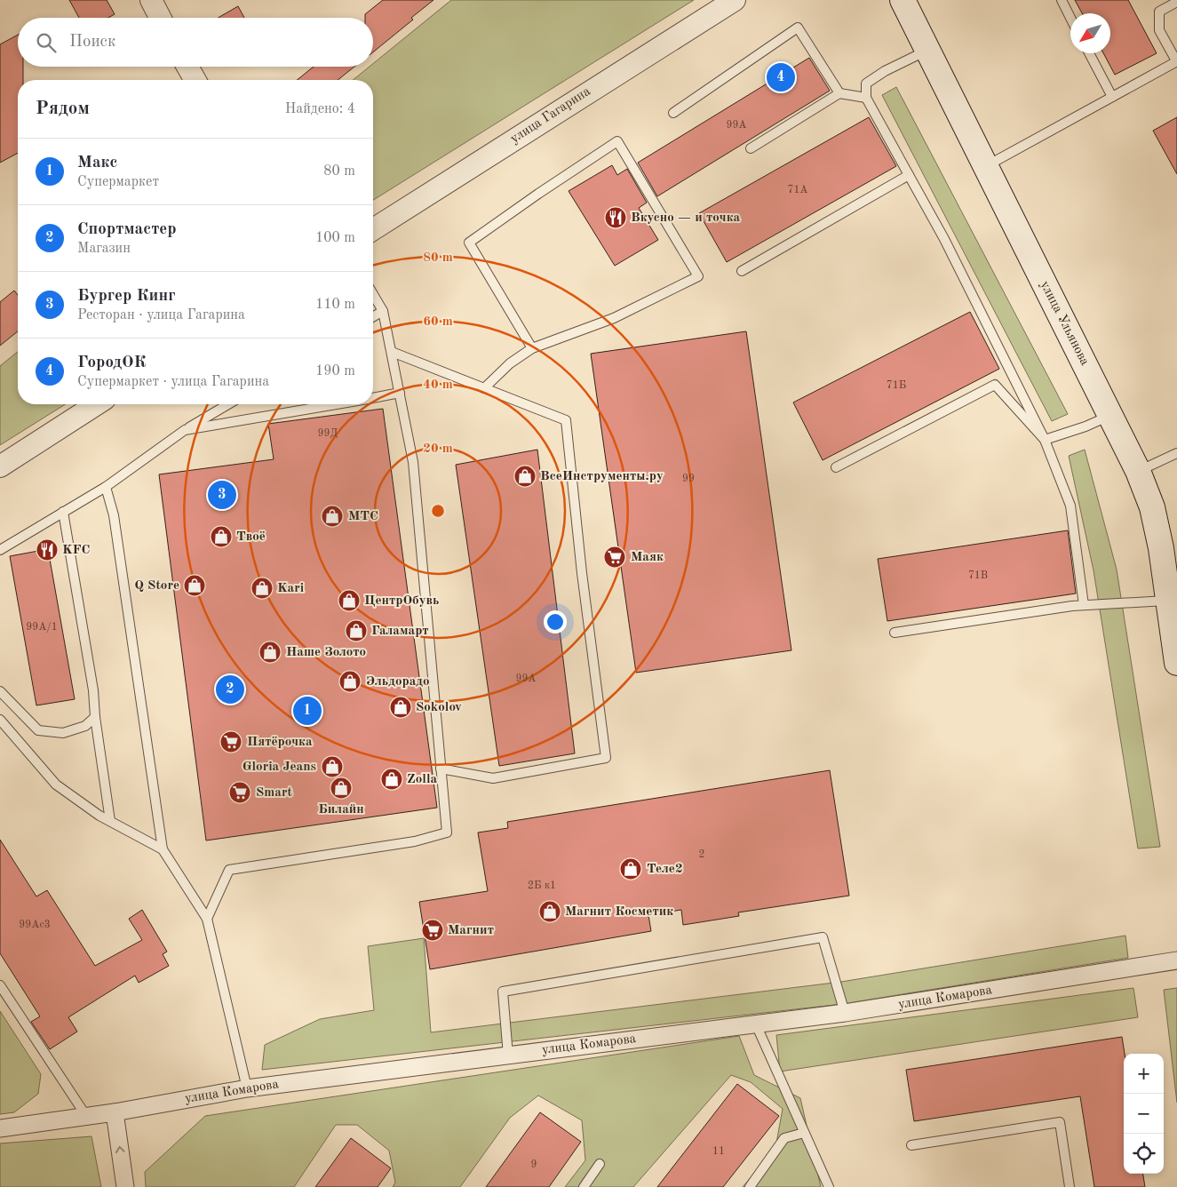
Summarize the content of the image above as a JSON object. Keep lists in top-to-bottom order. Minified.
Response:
{"streets":{"main road":["улица Ульянова"],"street":["улица Гагарина","улица Комарова"]},"places":{"restaurant":["Вкусно — и точка","KFC"],"shop":["ВсеИнструменты.ру","МТС","Твоё","Q Store","Kari","ЦентрОбувь","Галамарт","Наше Золото","Эльдорадо","Sokolov","Gloria Jeans","Zolla","Билайн","Теле2","Магнит Косметик"],"supermarket":["Маяк","Пятёрочка","Smart","Магнит"]},"house_numbers":["99А","71А","71Б","99Д","99","71В","99А/1","99А","2","2Б к1","99Аc3","11","9"],"north":"bottom left","page":{"search":"Поиск","pins":["4","3","2","1"],"heading":["Рядом","Найдено: 4"],"list":[{"mark":"1","name":"Макс","note":"Супермаркет","value":"80 m"},{"mark":"2","name":"Спортмастер","note":"Магазин","value":"100 m"},{"mark":"3","name":"Бургер Кинг","note":"Ресторан · улица Гагарина","value":"110 m"},{"mark":"4","name":"ГородОК","note":"Супермаркет · улица Гагарина","value":"190 m"}],"map_buttons":["+","−"]},"rings":["80 m","60 m","40 m","20 m"]}
